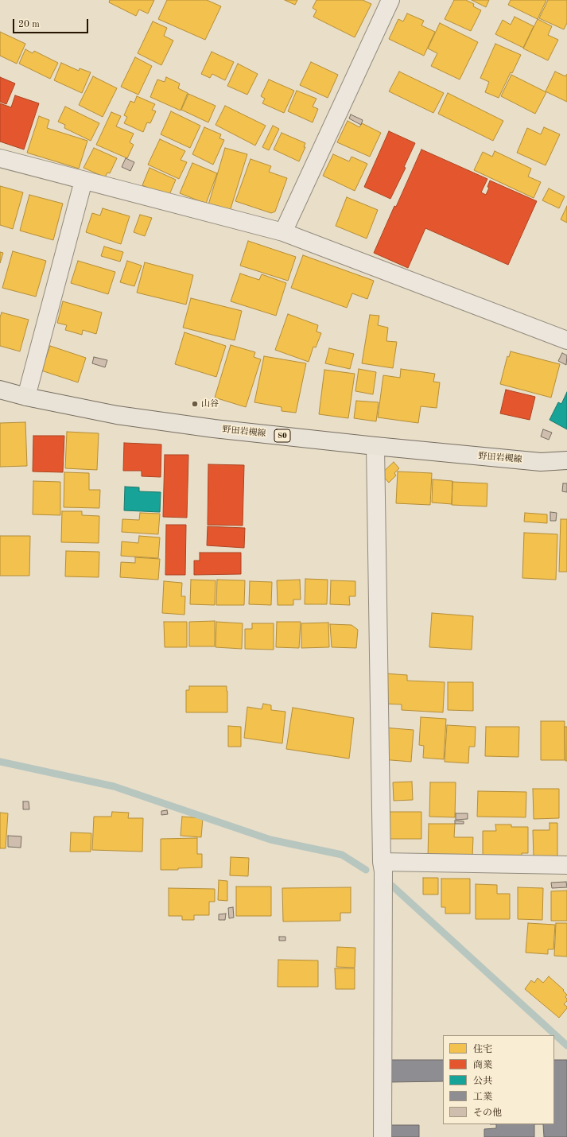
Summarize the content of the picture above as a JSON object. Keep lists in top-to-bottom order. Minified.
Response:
{"streets":{"main road":["野田岩槻線","80"]},"places":["山谷"],"legend":["住宅","商業","公共","工業","その他"],"scale_bar":"20 m"}
